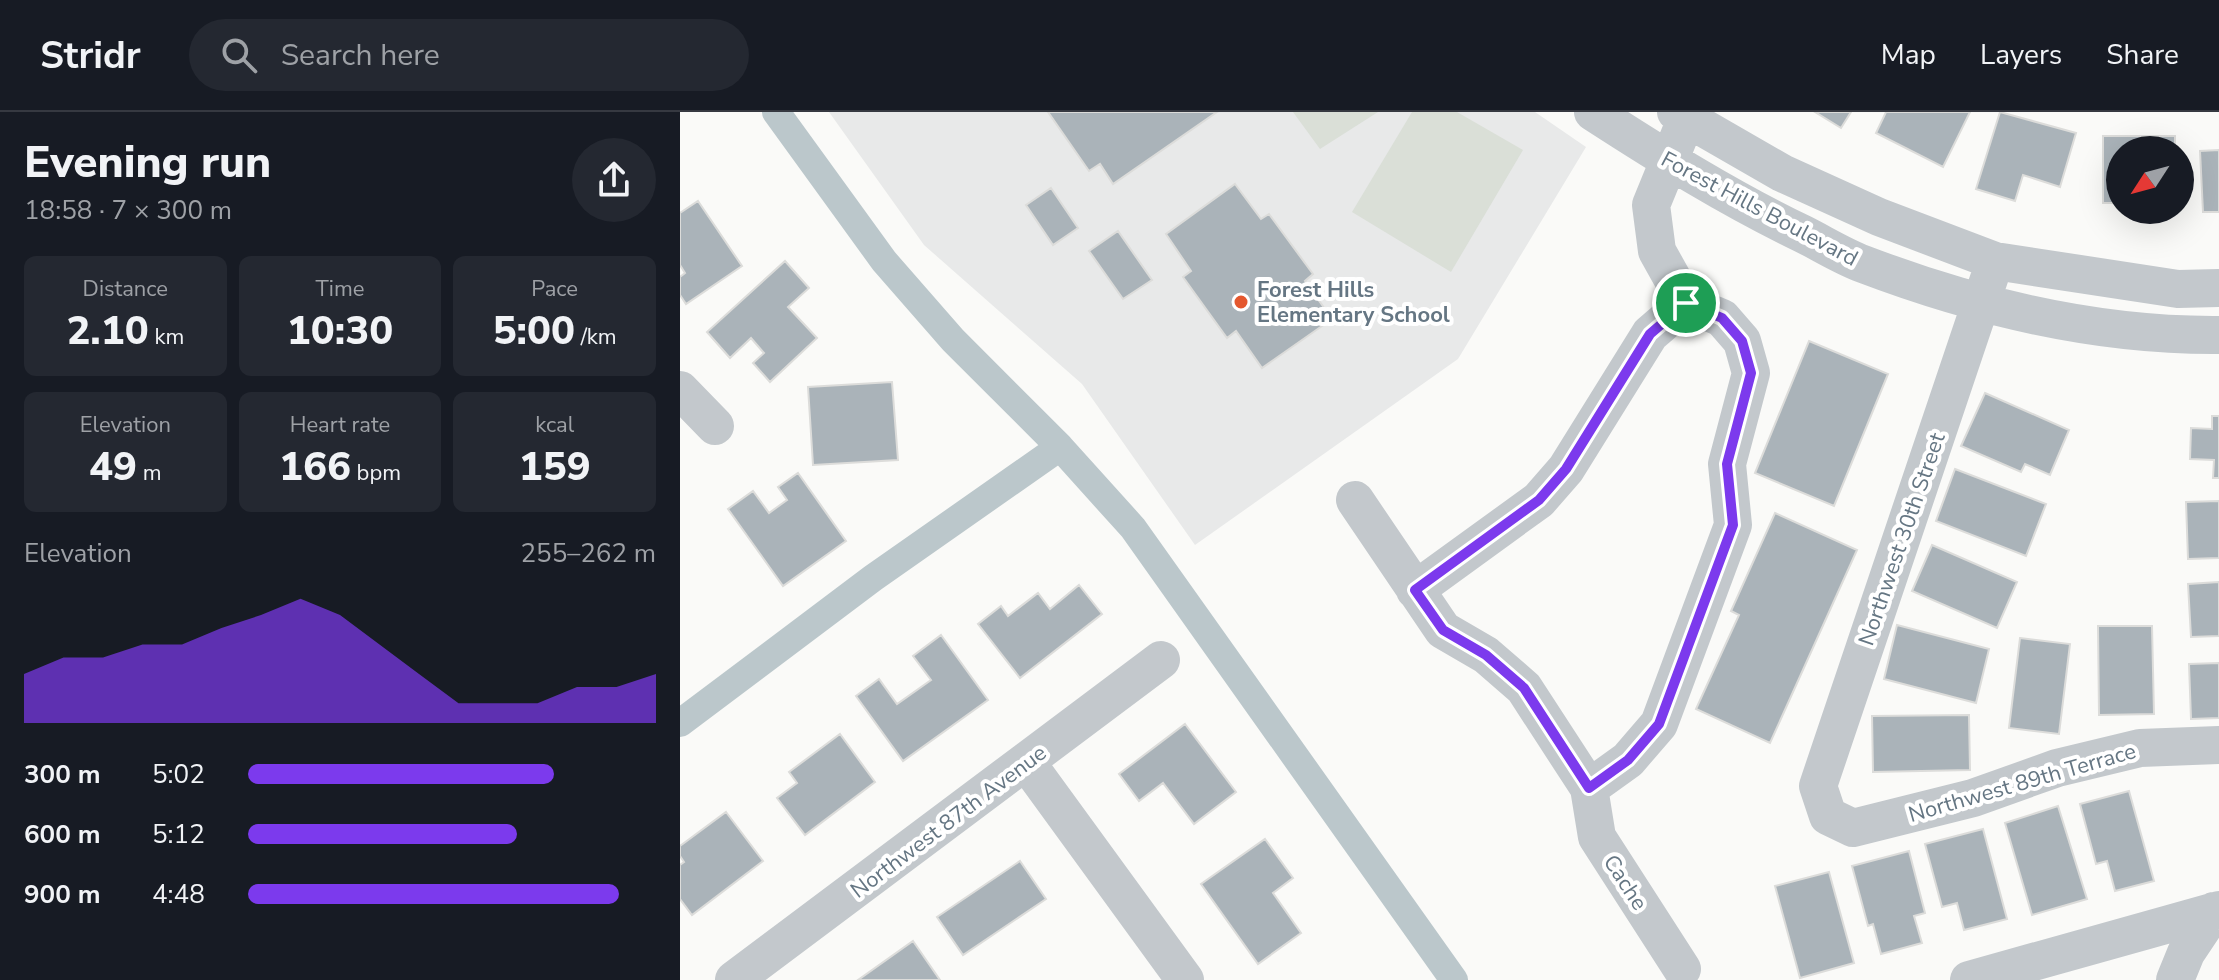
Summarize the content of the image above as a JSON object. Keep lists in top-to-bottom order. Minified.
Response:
{"streets":{"street":["Forest Hills Boulevard","Northwest 30th Street","Northwest 89th Terrace","Northwest 87th Avenue","Cache"]},"crossings":[["Forest Hills Boulevard","Northwest 30th Street"],["Northwest 30th Street","Northwest 89th Terrace"]],"places":["Forest Hills Elementary School"],"north":"bottom left","page":{"header":"Stridr","search":"Search here","nav":["Map","Layers","Share"],"heading":["Evening run","18:58 · 7 × 300 m"],"stats":[["Distance","2.10 km"],["Time","10:30"],["Pace","5:00 /km"],["Elevation","49 m"],["Heart rate","166 bpm"],["kcal","159"]],"chart":["Elevation","255–262 m"],"list":[{"name":"300 m","note":"5:02"},{"name":"600 m","note":"5:12"},{"name":"900 m","note":"4:48"}]}}
